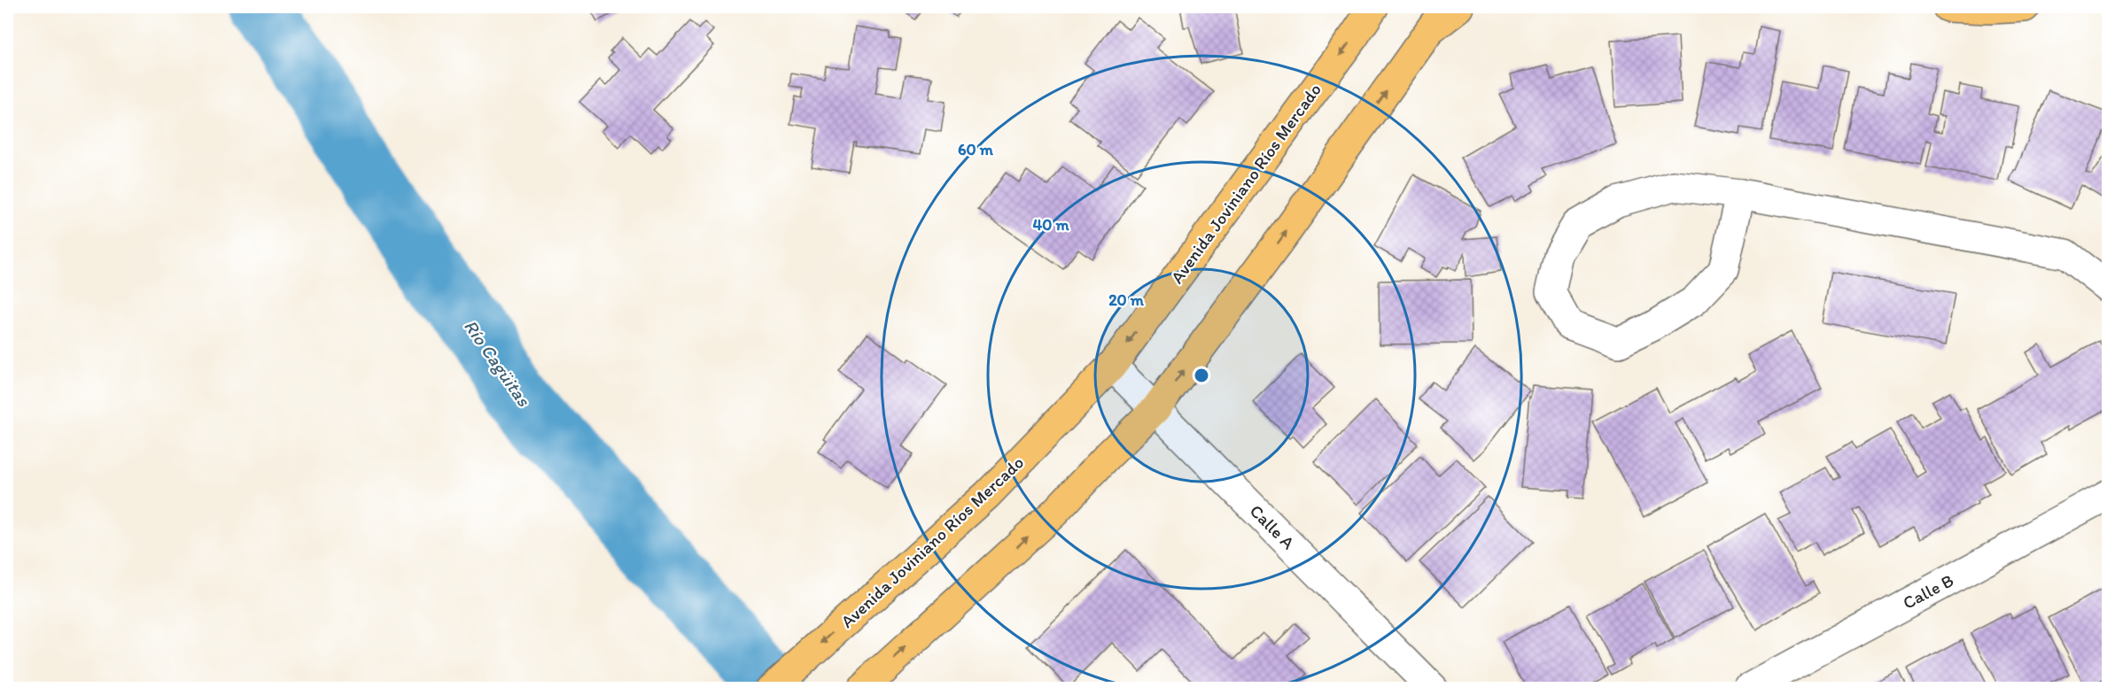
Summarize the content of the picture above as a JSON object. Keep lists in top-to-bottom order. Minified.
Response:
{"streets":{"main road":["Avenida Joviniano Ríos Mercado"],"street":["Calle A","Calle B"]},"crossings":[["Avenida Joviniano Ríos Mercado","Calle A"]],"water":["Río Cagüitas"],"rings":["60 m","40 m","20 m"]}
